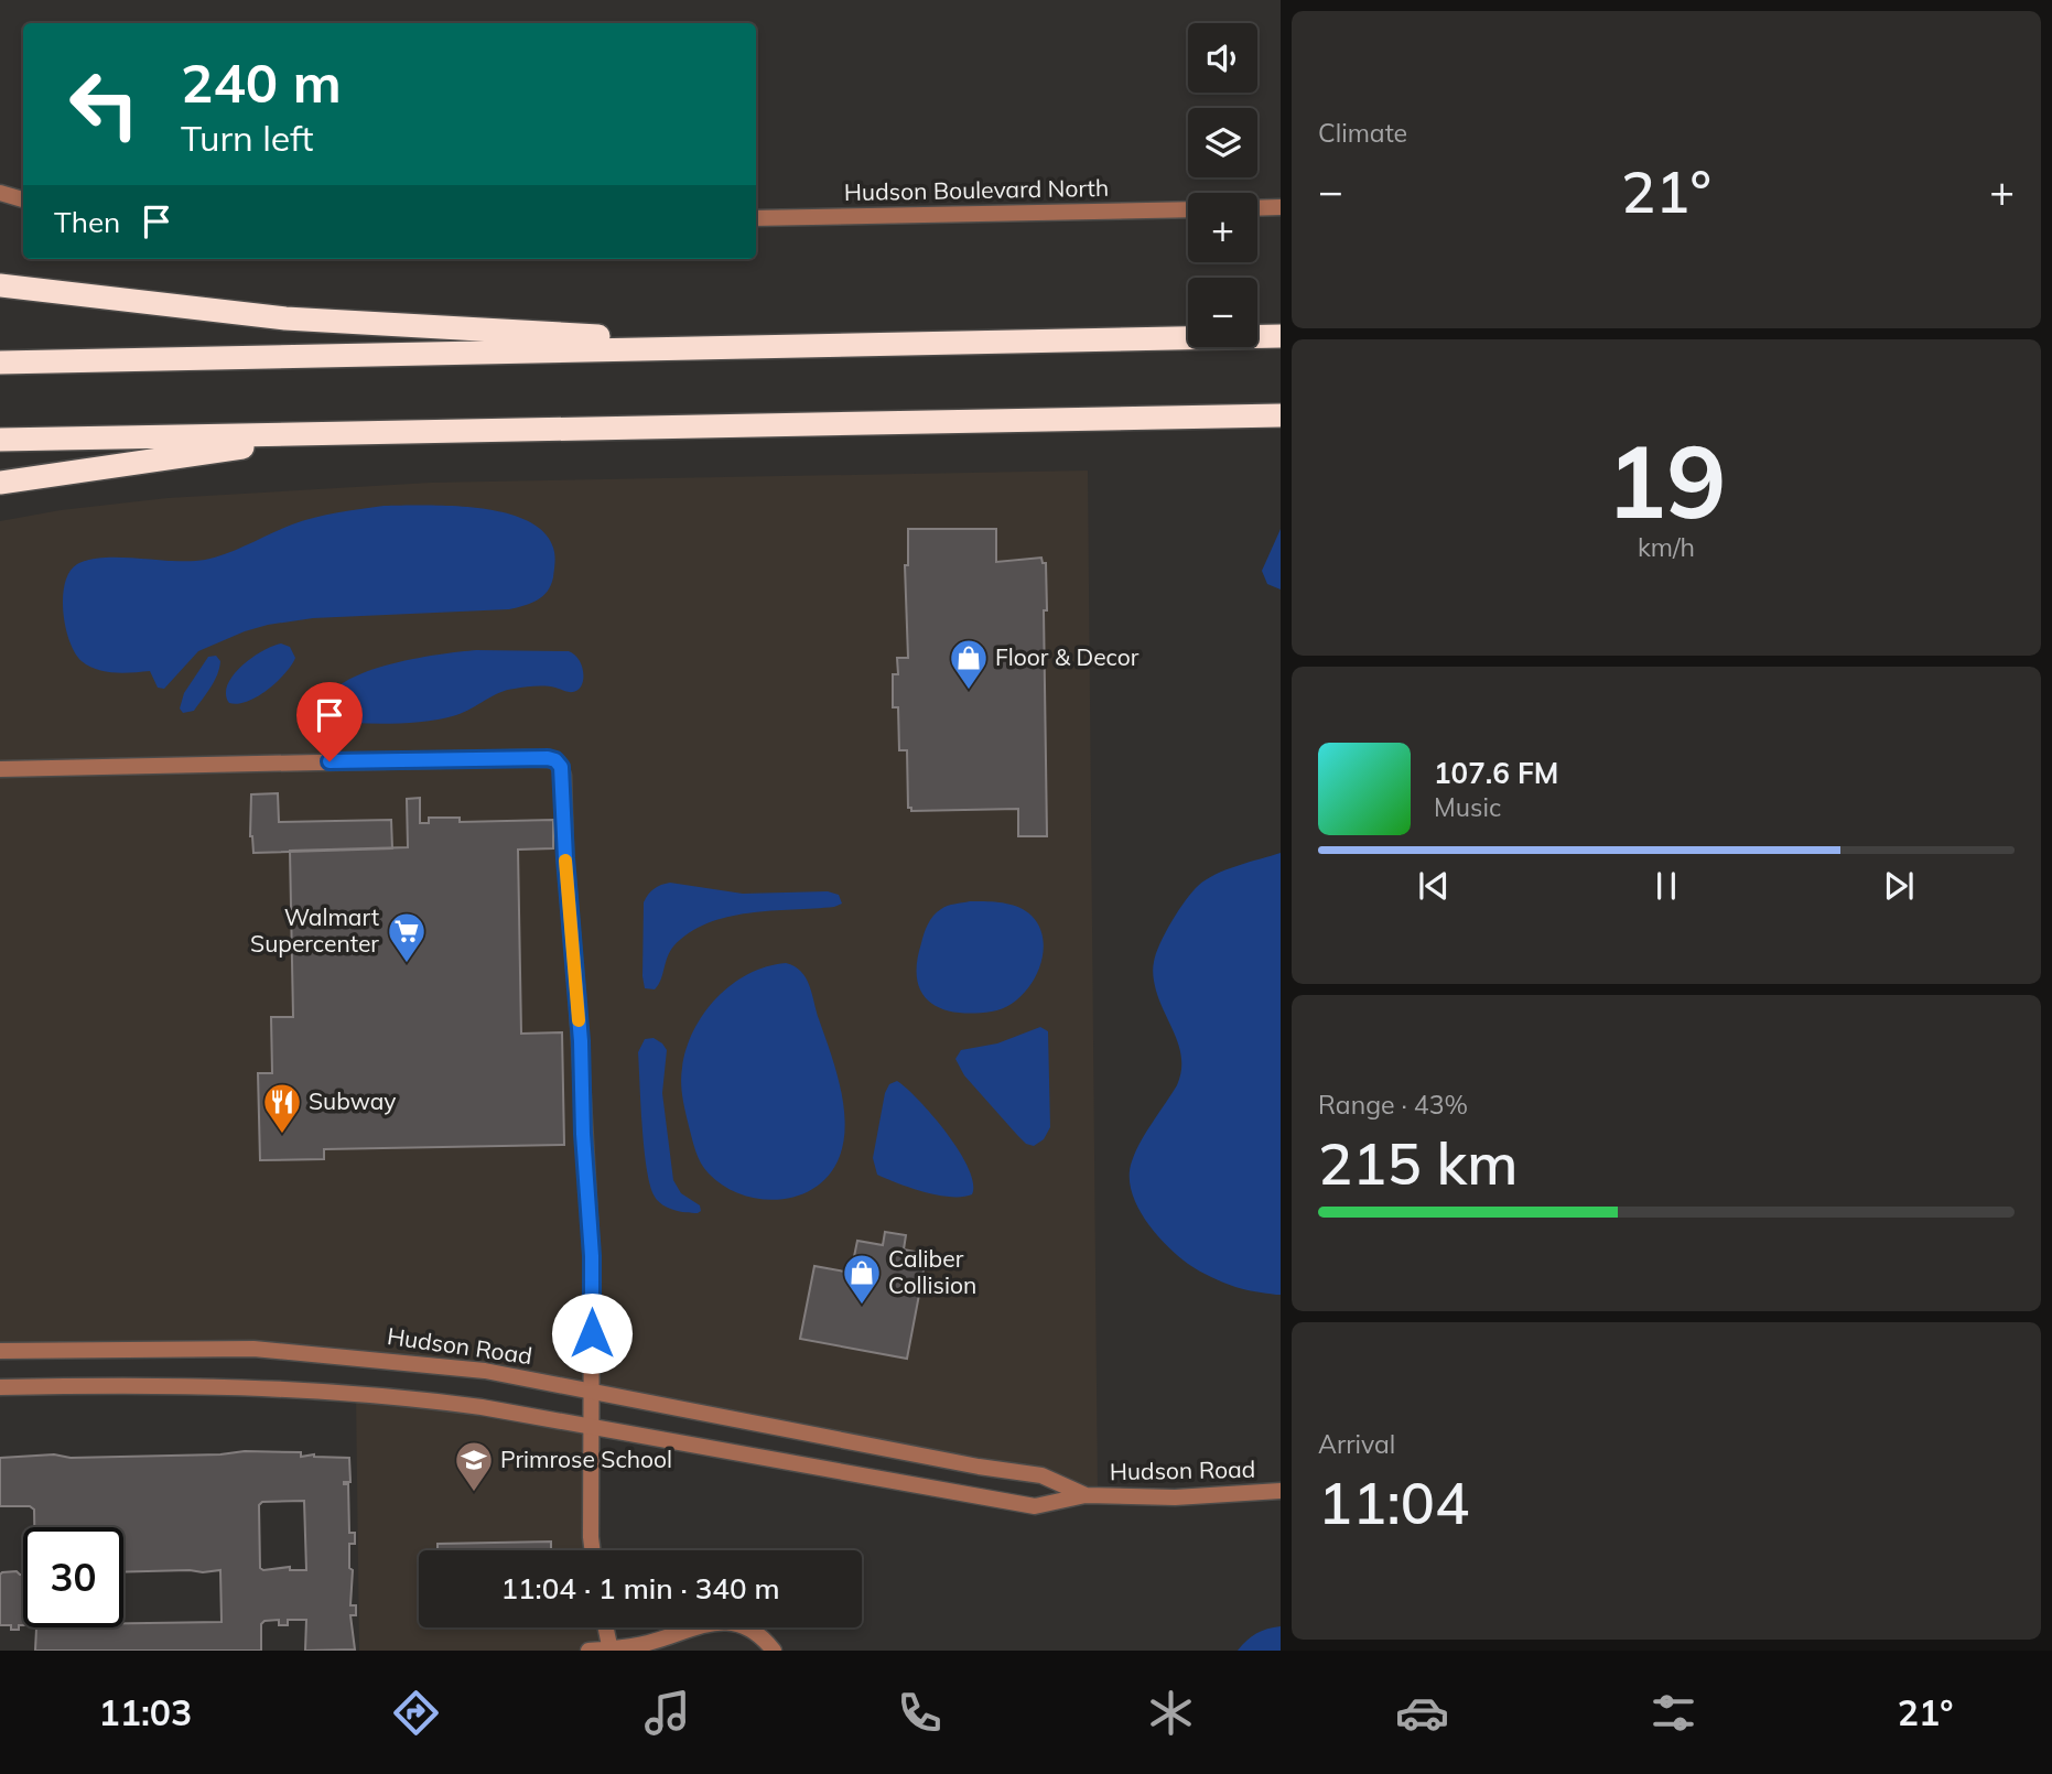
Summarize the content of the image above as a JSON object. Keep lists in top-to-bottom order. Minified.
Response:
{"streets":{"street":["Hudson Boulevard North","Hudson Road"]},"places":{"shop":["Floor & Decor","Caliber Collision"],"supermarket":["Walmart Supercenter"],"restaurant":["Subway"],"school or university":["Primrose School"]},"page":{"tile":["Climate",["19","km/h"],["Range · 43%","215 km"],["Arrival","11:04"]],"map_buttons":["+","−"],"turn":["240 m","Turn left"],"heat":["−","21°","+"],"then":"Then","song":["107.6 FM","Music"],"limit":"30","trip":"11:04 · 1 min · 340 m","tabs":["11:03","21°"]}}
